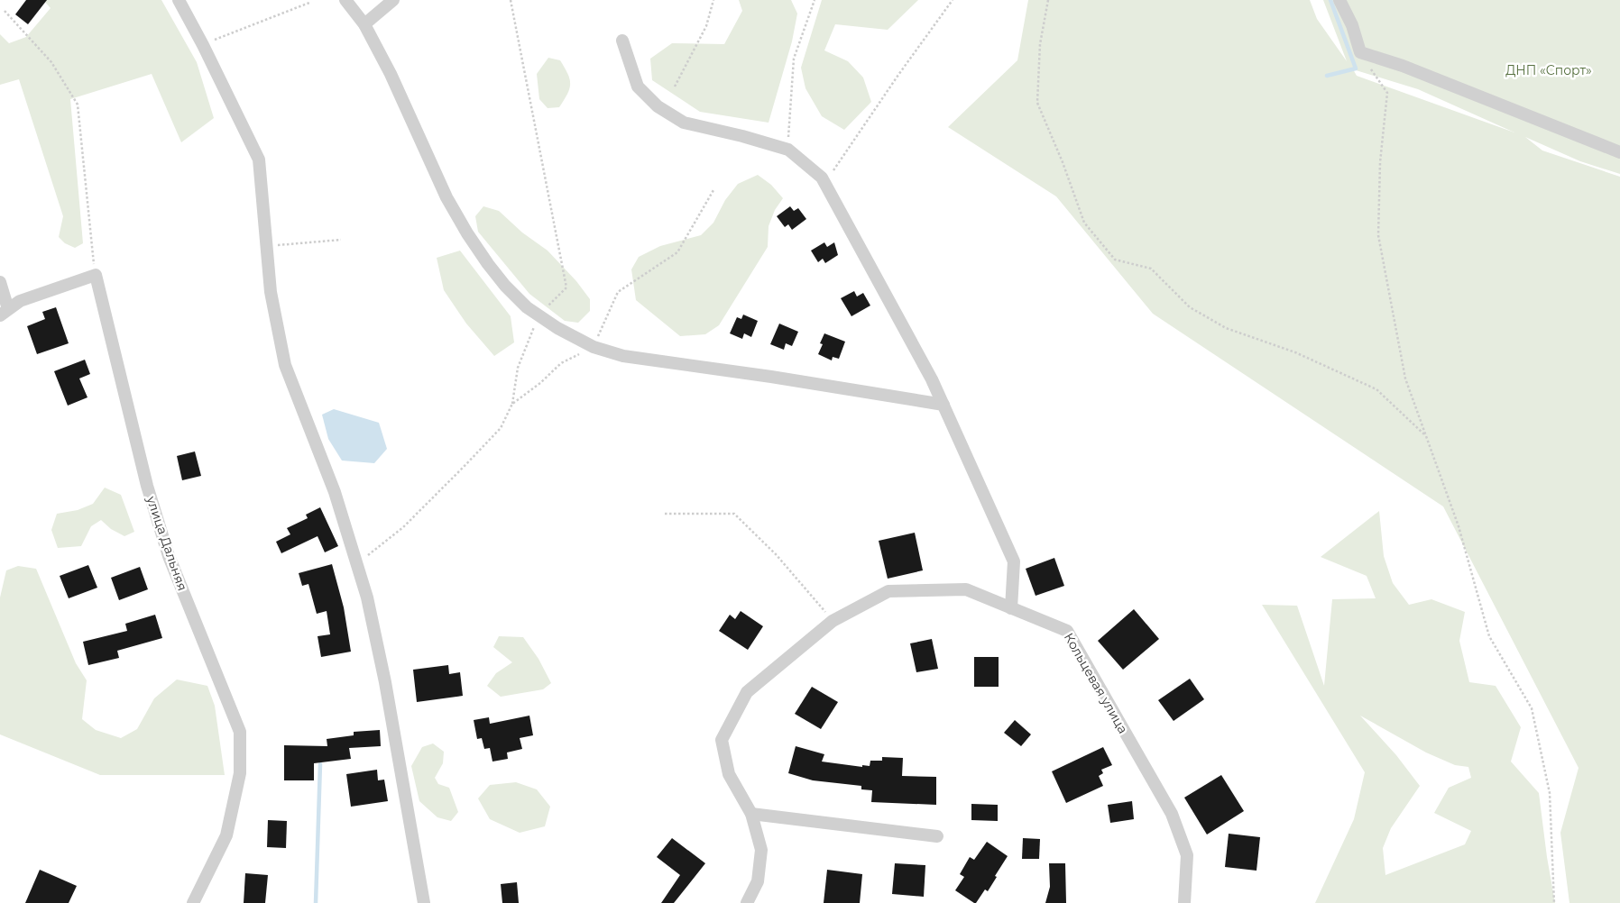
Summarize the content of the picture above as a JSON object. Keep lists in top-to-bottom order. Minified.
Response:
{"streets":{"street":["улица Дальняя","Кольцевая улица"]},"parks":["ДНП «Спорт»"]}
